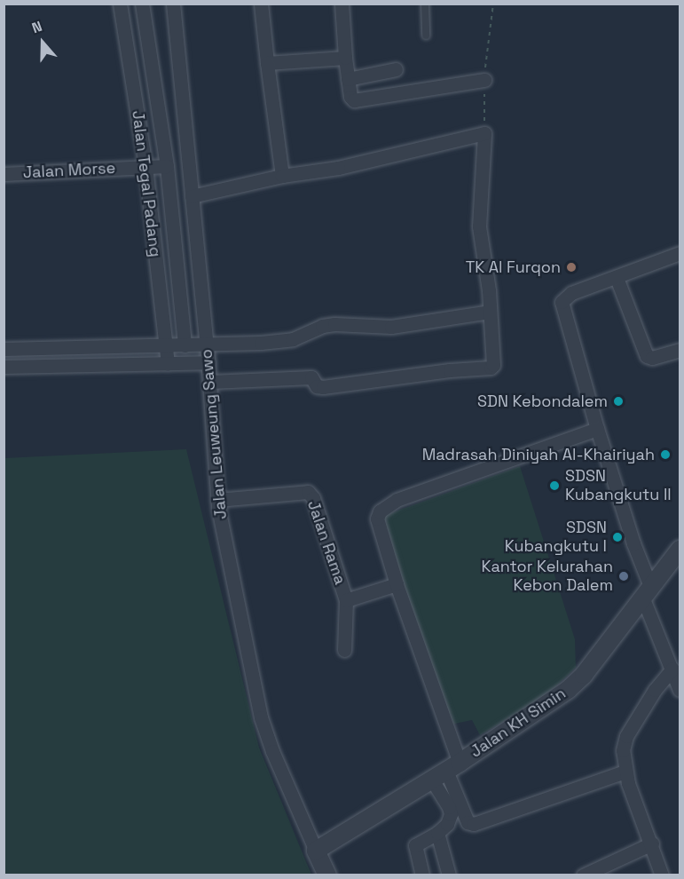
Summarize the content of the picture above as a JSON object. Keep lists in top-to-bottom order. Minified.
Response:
{"streets":{"street":["Jalan Morse","Jalan Tegal Padang","Jalan Leuweung Sawo","Jalan Rama","Jalan KH Simin"]},"crossings":[["Jalan Morse","Jalan Tegal Padang"],["Jalan Leuweung Sawo","Jalan Rama"],["Jalan Leuweung Sawo","Jalan KH Simin"]],"places":["TK Al Furqon","SDN Kebondalem","Madrasah Diniyah Al-Khairiyah","SDSN Kubangkutu II","SDSN Kubangkutu I","Kantor Kelurahan Kebon Dalem"],"north":"top"}
